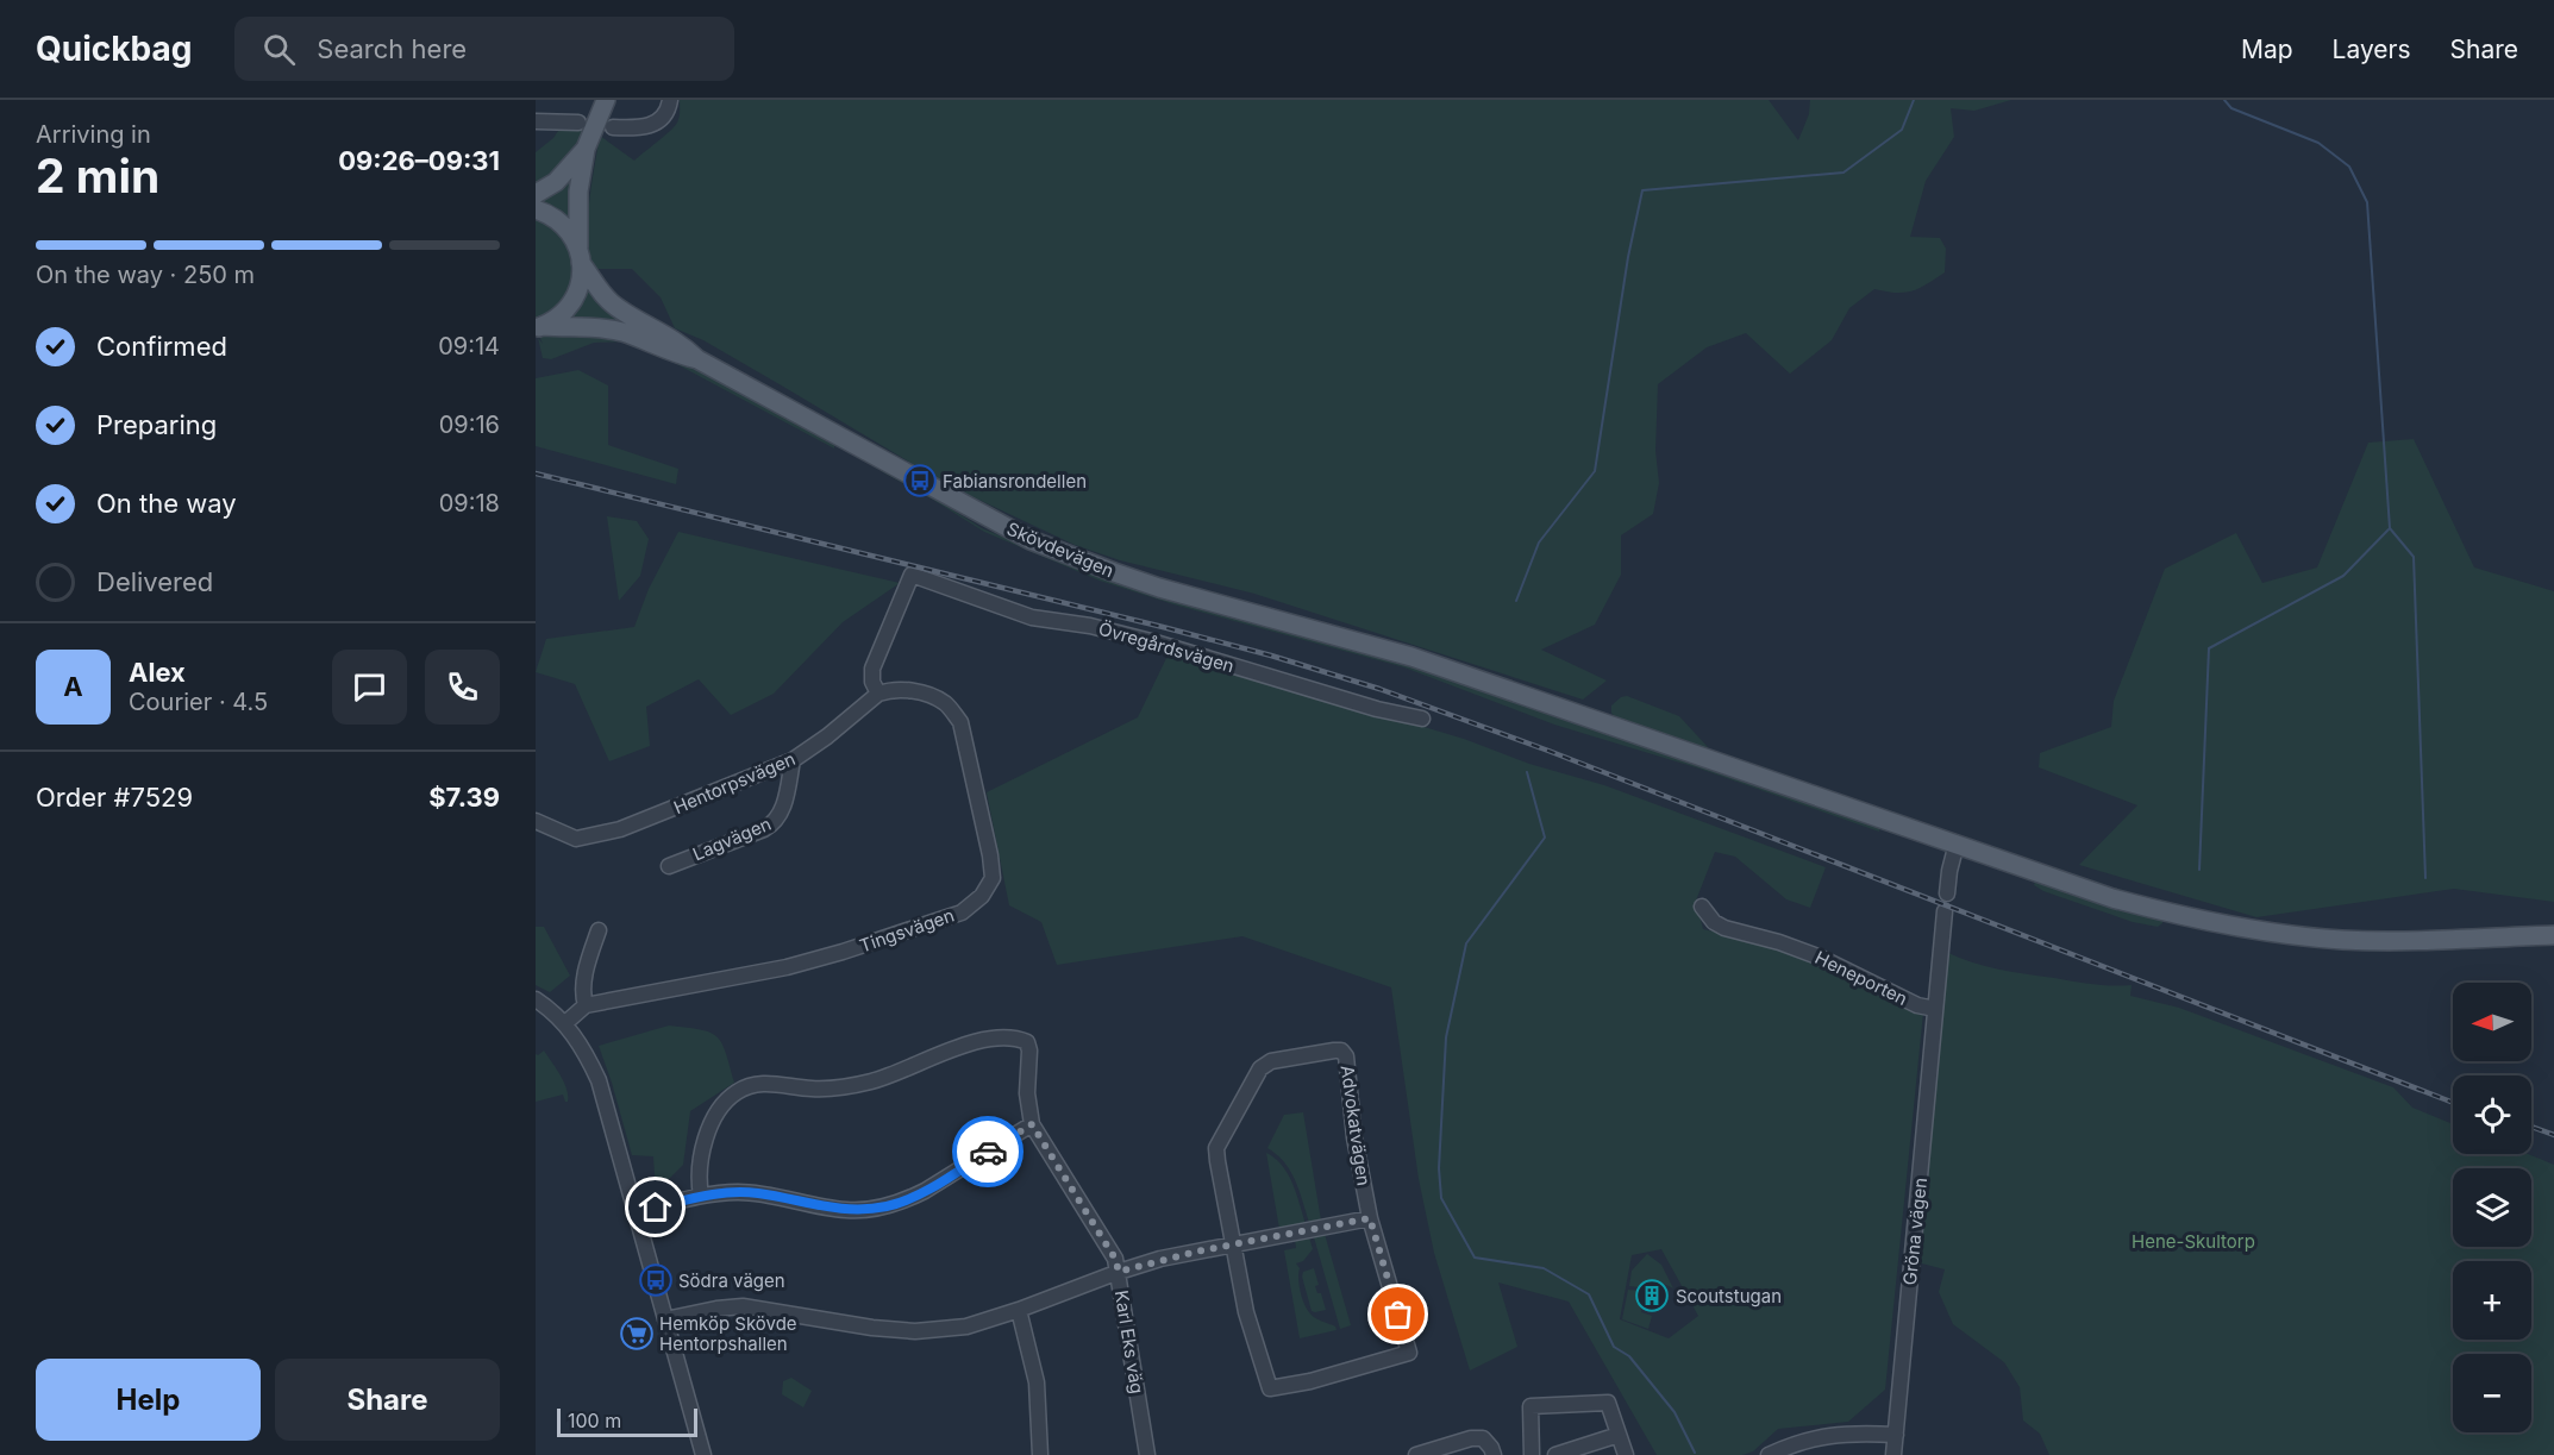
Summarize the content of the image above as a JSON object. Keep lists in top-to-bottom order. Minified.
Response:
{"streets":{"main road":["Skövdevägen"],"street":["Övregårdsvägen","Hentorpsvägen","Lagvägen","Tingsvägen","Heneporten","Advokatvägen","Gröna vägen","Karl Eks väg"]},"crossings":[["Övregårdsvägen","Hentorpsvägen"],["Övregårdsvägen","Tingsvägen"],["Hentorpsvägen","Lagvägen"],["Hentorpsvägen","Tingsvägen"],["Heneporten","Gröna vägen"]],"parks":["Hene-Skultorp"],"places":{"bus stop":["Fabiansrondellen","Södra vägen"],"building":["Scoutstugan"],"supermarket":["Hemköp Skövde Hentorpshallen"]},"scale_bar":"100 m","north":"left","page":{"header":"Quickbag","search":"Search here","nav":["Map","Layers","Share"],"heading":["2 min","Arriving in","09:26–09:31"],"panel":["Alex","Courier · 4.5","Order #7529","$7.39"],"bar":"On the way · 250 m","list":[["Confirmed","09:14"],["Preparing","09:16"],["On the way","09:18"],"Delivered"],"round":"A","map_buttons":["+","−"],"buttons":["Help","Share"],"scale":"100 m"}}
